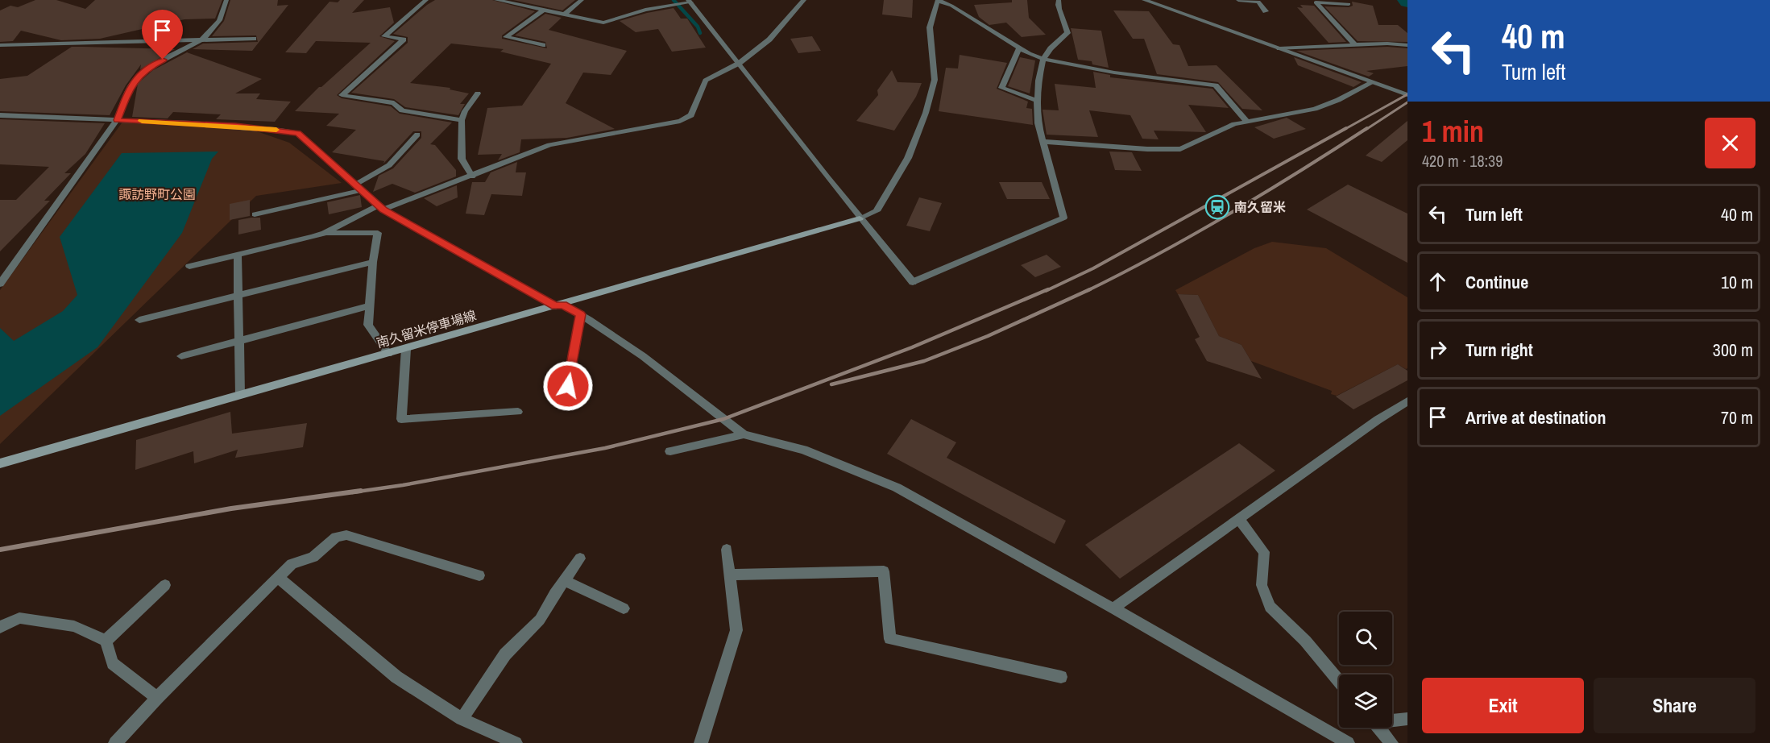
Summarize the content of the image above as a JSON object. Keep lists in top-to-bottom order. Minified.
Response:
{"streets":{"main road":["南久留米停車場線"]},"parks":["諏訪野町公園"],"places":{"station":["南久留米"]},"page":{"turn":["40 m","Turn left"],"heading":["1 min","420 m · 18:39"],"list":[{"name":"Turn left","value":"40 m"},{"name":"Continue","value":"10 m"},{"name":"Turn right","value":"300 m"},{"name":"Arrive at destination","value":"70 m"}],"buttons":["Exit","Share"]}}
